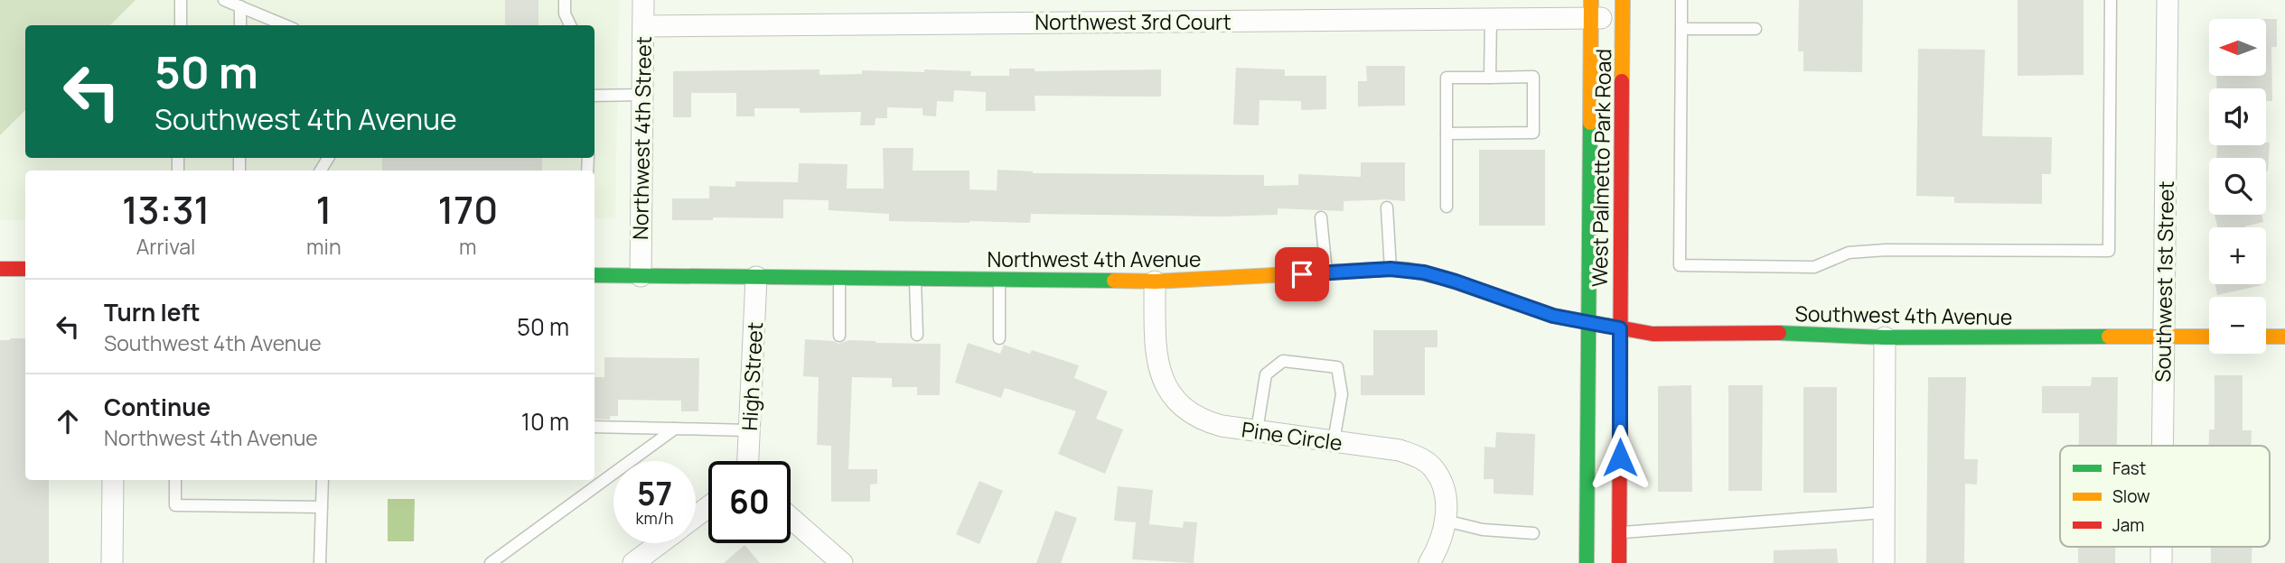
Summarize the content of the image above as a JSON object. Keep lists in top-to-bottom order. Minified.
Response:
{"streets":{"street":["Northwest 3rd Court","Northwest 4th Street","West Palmetto Park Road","Northwest 4th Avenue","Southwest 1st Street","Southwest 4th Avenue","High Street","Pine Circle"]},"crossings":[["Northwest 3rd Court","Northwest 4th Street"],["Northwest 3rd Court","West Palmetto Park Road"],["Northwest 4th Street","Northwest 4th Avenue"],["West Palmetto Park Road","Northwest 4th Avenue"],["West Palmetto Park Road","Southwest 4th Avenue"],["Northwest 4th Avenue","Southwest 4th Avenue"],["Northwest 4th Avenue","High Street"],["Northwest 4th Avenue","Pine Circle"],["Southwest 1st Street","Southwest 4th Avenue"]],"legend":["Fast","Slow","Jam"],"north":"left","page":{"map_buttons":["+","−"],"turn":["50 m","Southwest 4th Avenue"],"eta":["13:31","Arrival","1","min","170","m"],"list":[{"name":"Turn left","note":"Southwest 4th Avenue","value":"50 m"},{"name":"Continue","note":"Northwest 4th Avenue","value":"10 m"}],"speed":"57 km/h","limit":"60"}}
